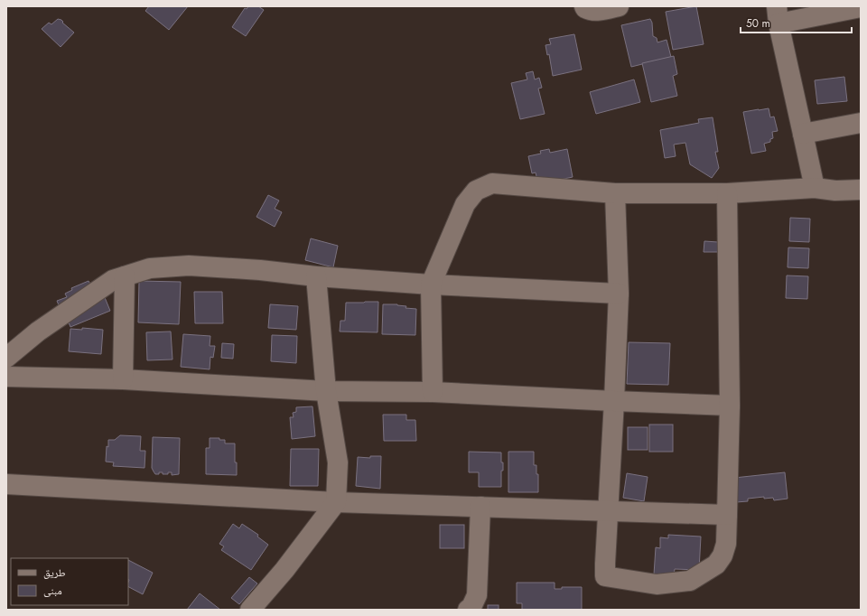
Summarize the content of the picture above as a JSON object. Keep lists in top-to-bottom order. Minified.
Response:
{"legend":["طريق","مبنى"],"scale_bar":"50 m"}
